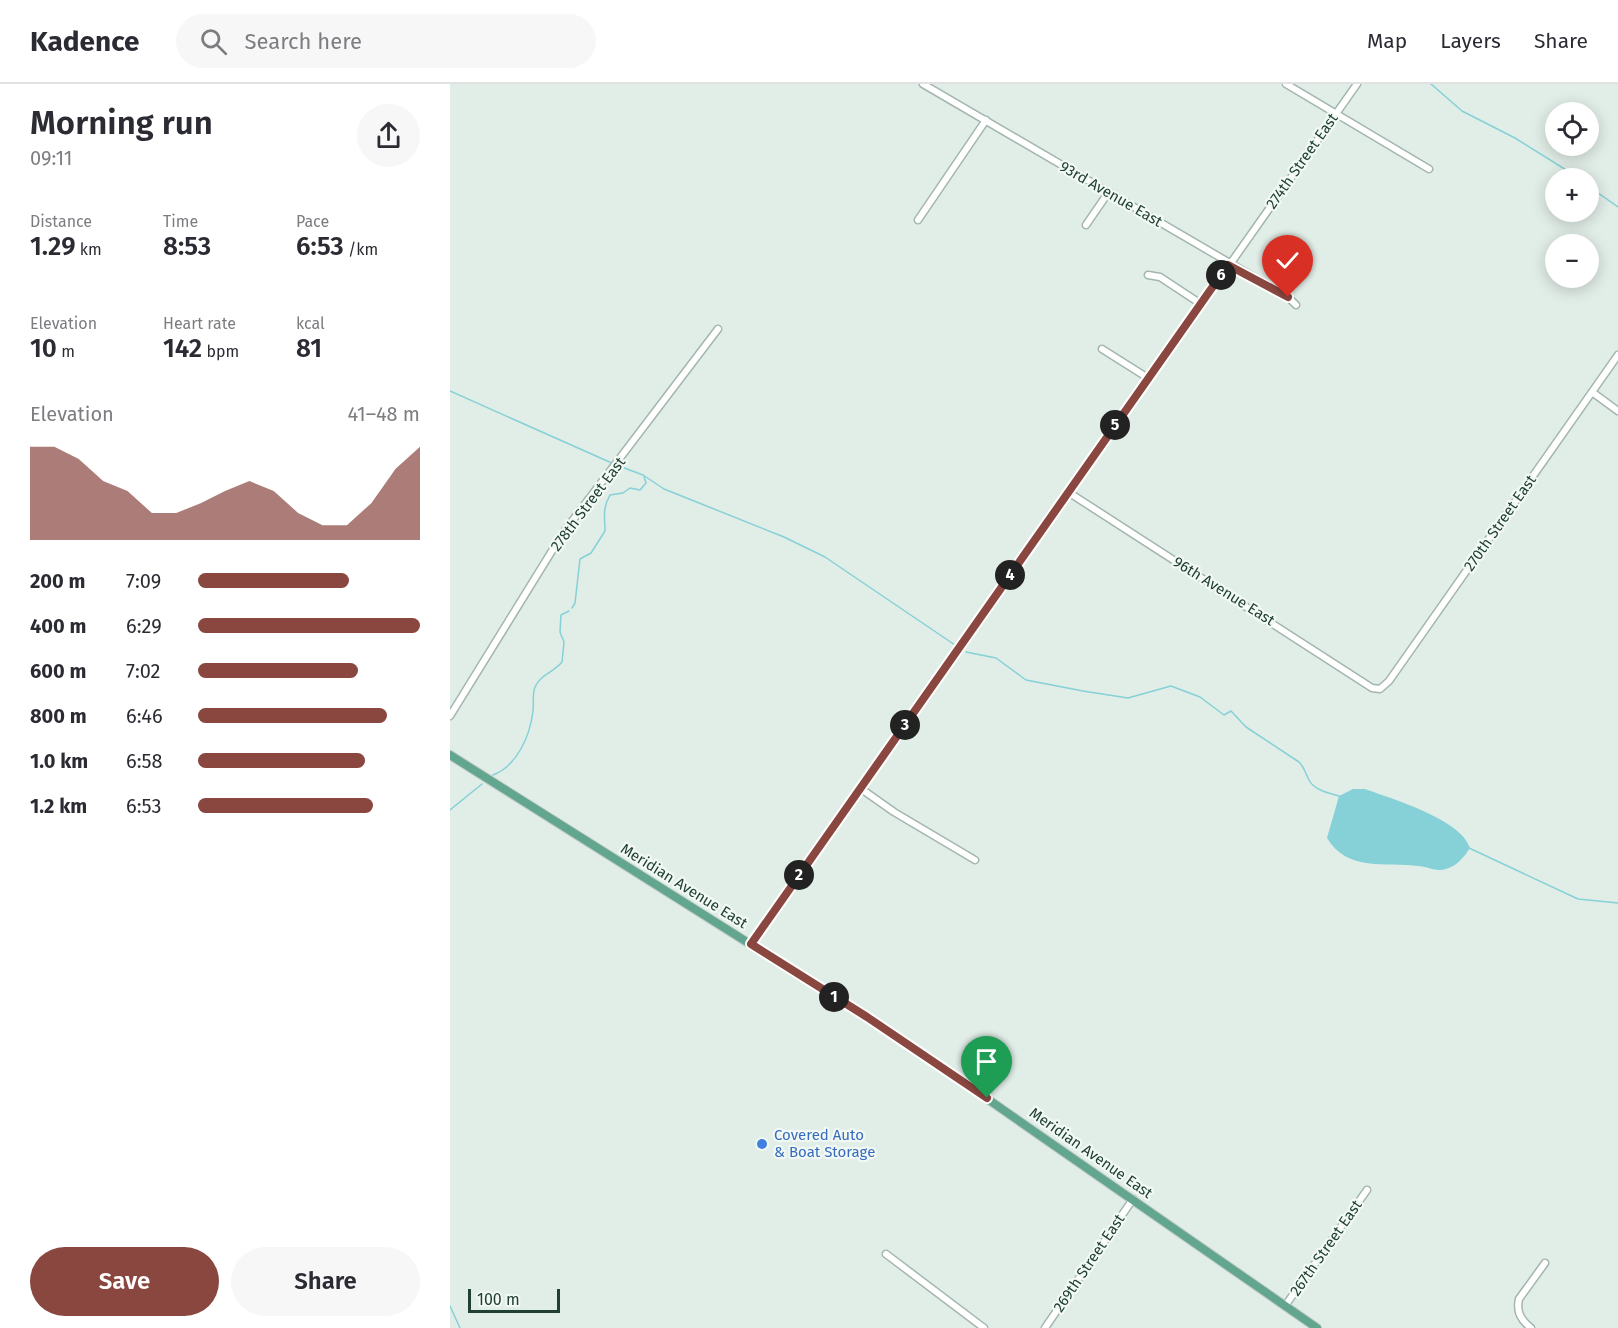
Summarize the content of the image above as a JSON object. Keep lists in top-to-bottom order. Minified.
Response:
{"streets":{"main road":["Meridian Avenue East"],"street":["274th Street East","93rd Avenue East","278th Street East","270th Street East","96th Avenue East","267th Street East","269th Street East"]},"crossings":[["274th Street East","93rd Avenue East"],["274th Street East","96th Avenue East"],["274th Street East","Meridian Avenue East"],["270th Street East","96th Avenue East"],["Meridian Avenue East","267th Street East"],["Meridian Avenue East","269th Street East"]],"places":["Covered Auto & Boat Storage"],"scale_bar":"100 m","page":{"header":"Kadence","search":"Search here","nav":["Map","Layers","Share"],"heading":["Morning run","09:11"],"map_buttons":["+","−"],"stats":[["Distance","1.29 km"],["Time","8:53"],["Pace","6:53 /km"],["Elevation","10 m"],["Heart rate","142 bpm"],["kcal","81"]],"pins":["6","5","4","3","2","1"],"chart":["Elevation","41–48 m"],"list":[{"name":"200 m","note":"7:09"},{"name":"400 m","note":"6:29"},{"name":"600 m","note":"7:02"},{"name":"800 m","note":"6:46"},{"name":"1.0 km","note":"6:58"},{"name":"1.2 km","note":"6:53"}],"buttons":["Save","Share"],"scale":"100 m"}}
